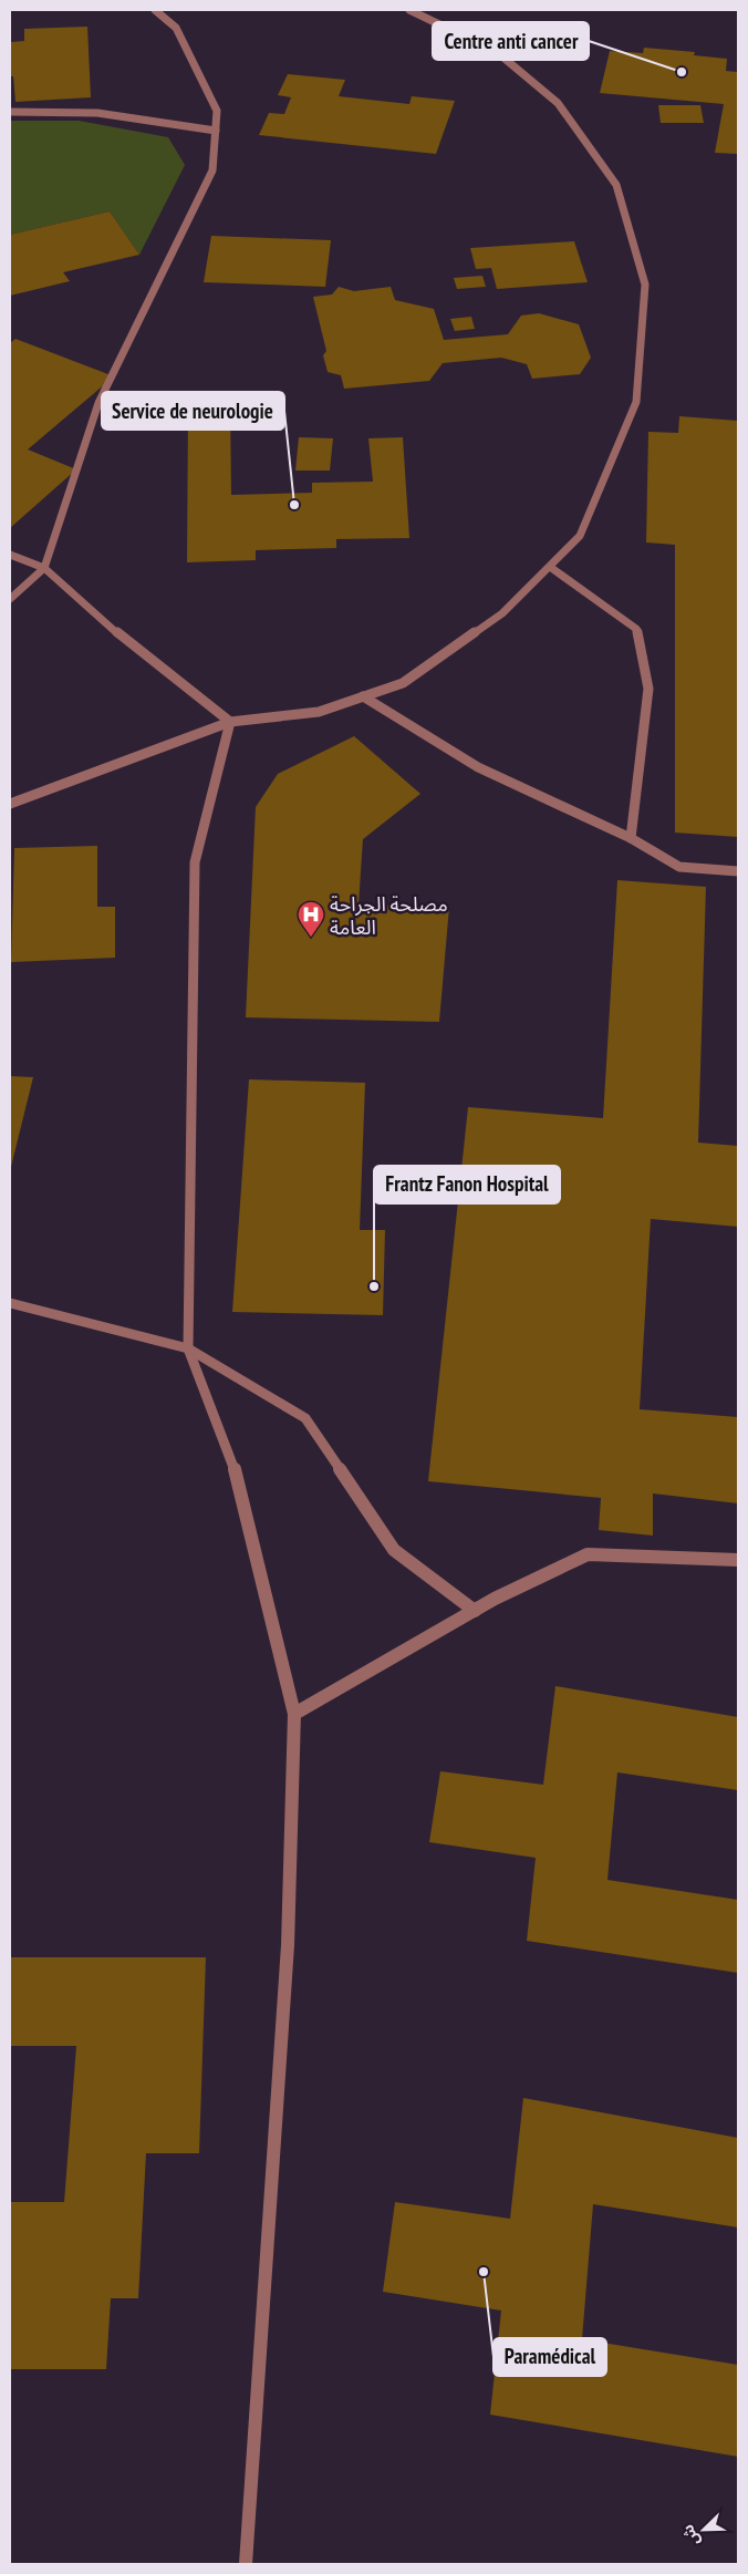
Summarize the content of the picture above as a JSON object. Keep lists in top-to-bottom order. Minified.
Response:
{"places":{"other":["Centre anti cancer","Service de neurologie","Frantz Fanon Hospital","Paramédical"],"hospital":["مصلحة الجراحة العامة"]},"north":"bottom left"}
